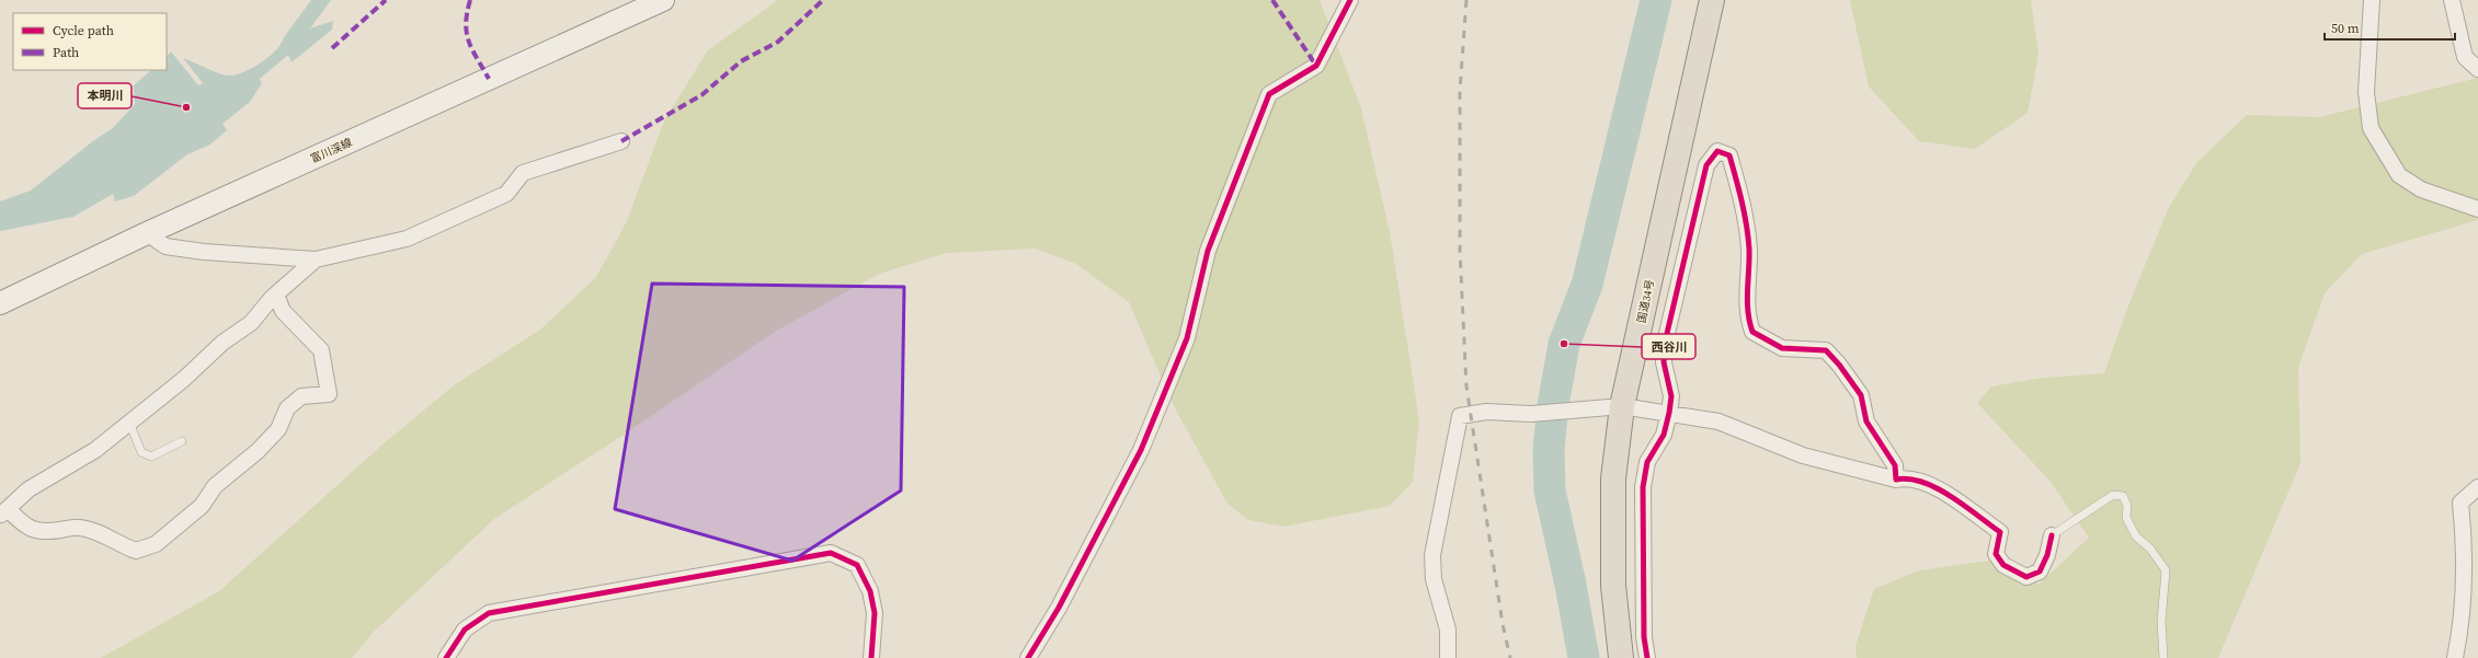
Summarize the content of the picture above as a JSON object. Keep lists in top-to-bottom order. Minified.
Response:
{"streets":{"highway":["国道34号"],"main road":["富川渓線"]},"places":["本明川","西谷川"],"legend":["Cycle path","Path"],"scale_bar":"50 m"}
